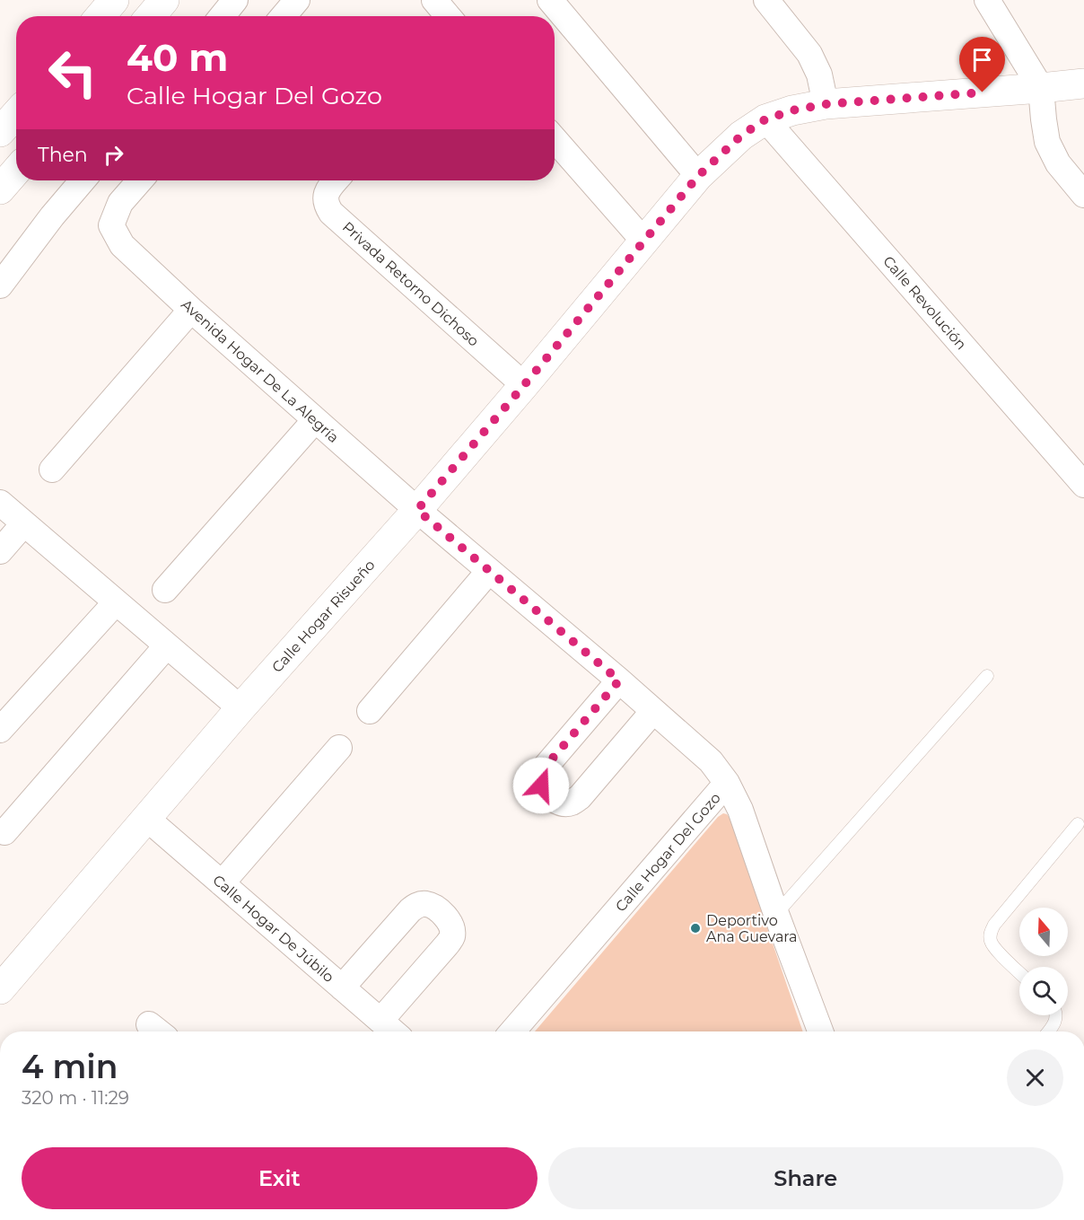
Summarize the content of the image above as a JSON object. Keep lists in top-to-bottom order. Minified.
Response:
{"streets":{"main road":["Calle Hogar Risueño"],"street":["Privada Retorno Dichoso","Calle Revolución","Avenida Hogar De La Alegría","Calle Hogar Del Gozo","Calle Hogar De Júbilo"]},"crossings":[["Privada Retorno Dichoso","Calle Hogar Risueño"],["Calle Revolución","Calle Hogar Risueño"],["Avenida Hogar De La Alegría","Calle Hogar Risueño"],["Avenida Hogar De La Alegría","Calle Hogar Del Gozo"],["Calle Hogar Risueño","Calle Hogar Del Gozo"],["Calle Hogar Risueño","Calle Hogar De Júbilo"]],"places":["Deportivo Ana Guevara"],"north":"top","page":{"turn":["40 m","Calle Hogar Del Gozo"],"then":"Then","heading":["4 min","320 m · 11:29"],"buttons":["Exit","Share"]}}
